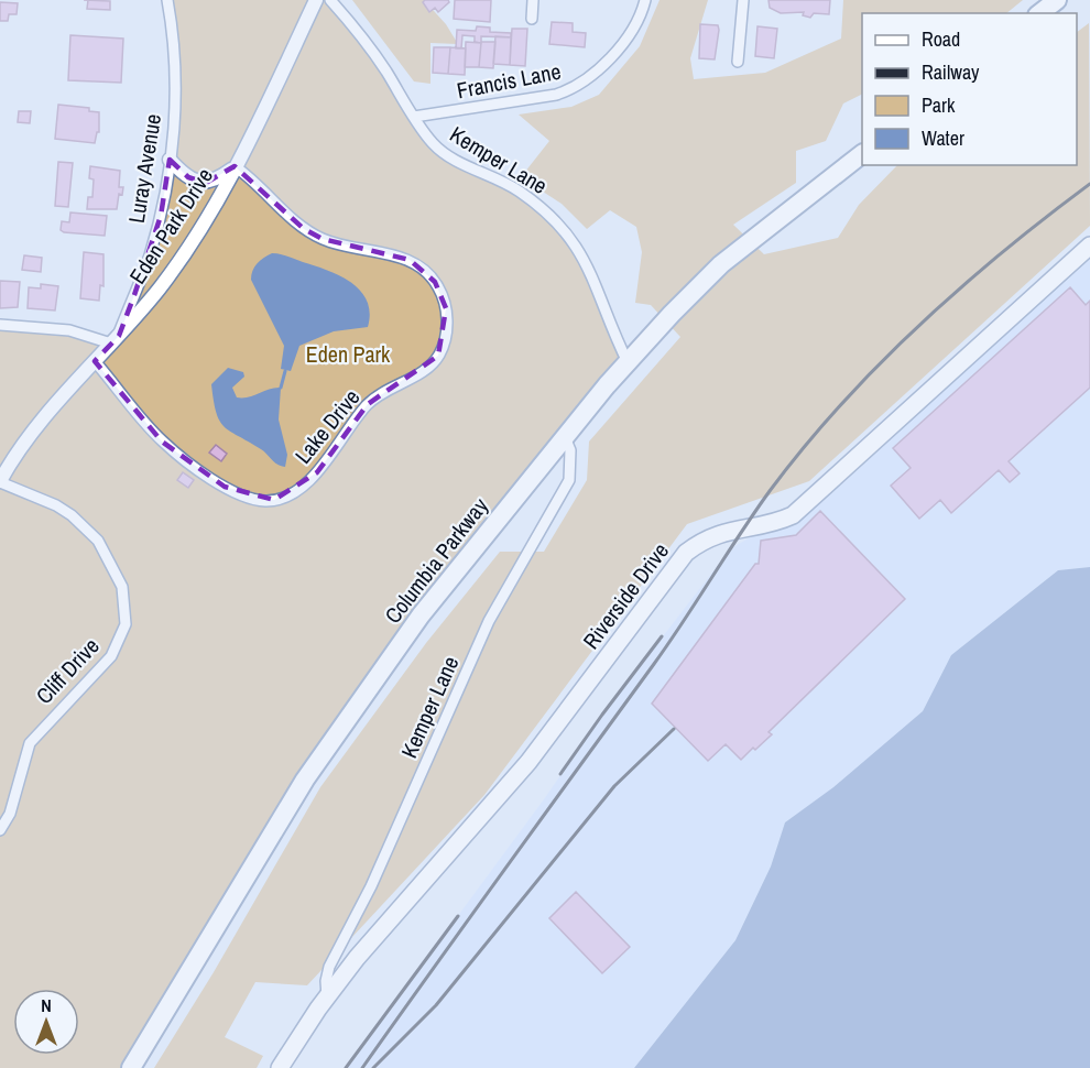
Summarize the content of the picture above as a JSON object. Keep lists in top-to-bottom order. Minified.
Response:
{"streets":{"highway":["Columbia Parkway"],"main road":["Riverside Drive"],"street":["Francis Lane","Kemper Lane","Luray Avenue","Eden Park Drive","Lake Drive","Cliff Drive"]},"crossings":[["Francis Lane","Kemper Lane"],["Kemper Lane","Columbia Parkway"],["Kemper Lane","Riverside Drive"],["Luray Avenue","Eden Park Drive"],["Eden Park Drive","Lake Drive"],["Eden Park Drive","Cliff Drive"]],"parks":["Eden Park"],"legend":["Road","Railway","Park","Water"],"north":"top"}
